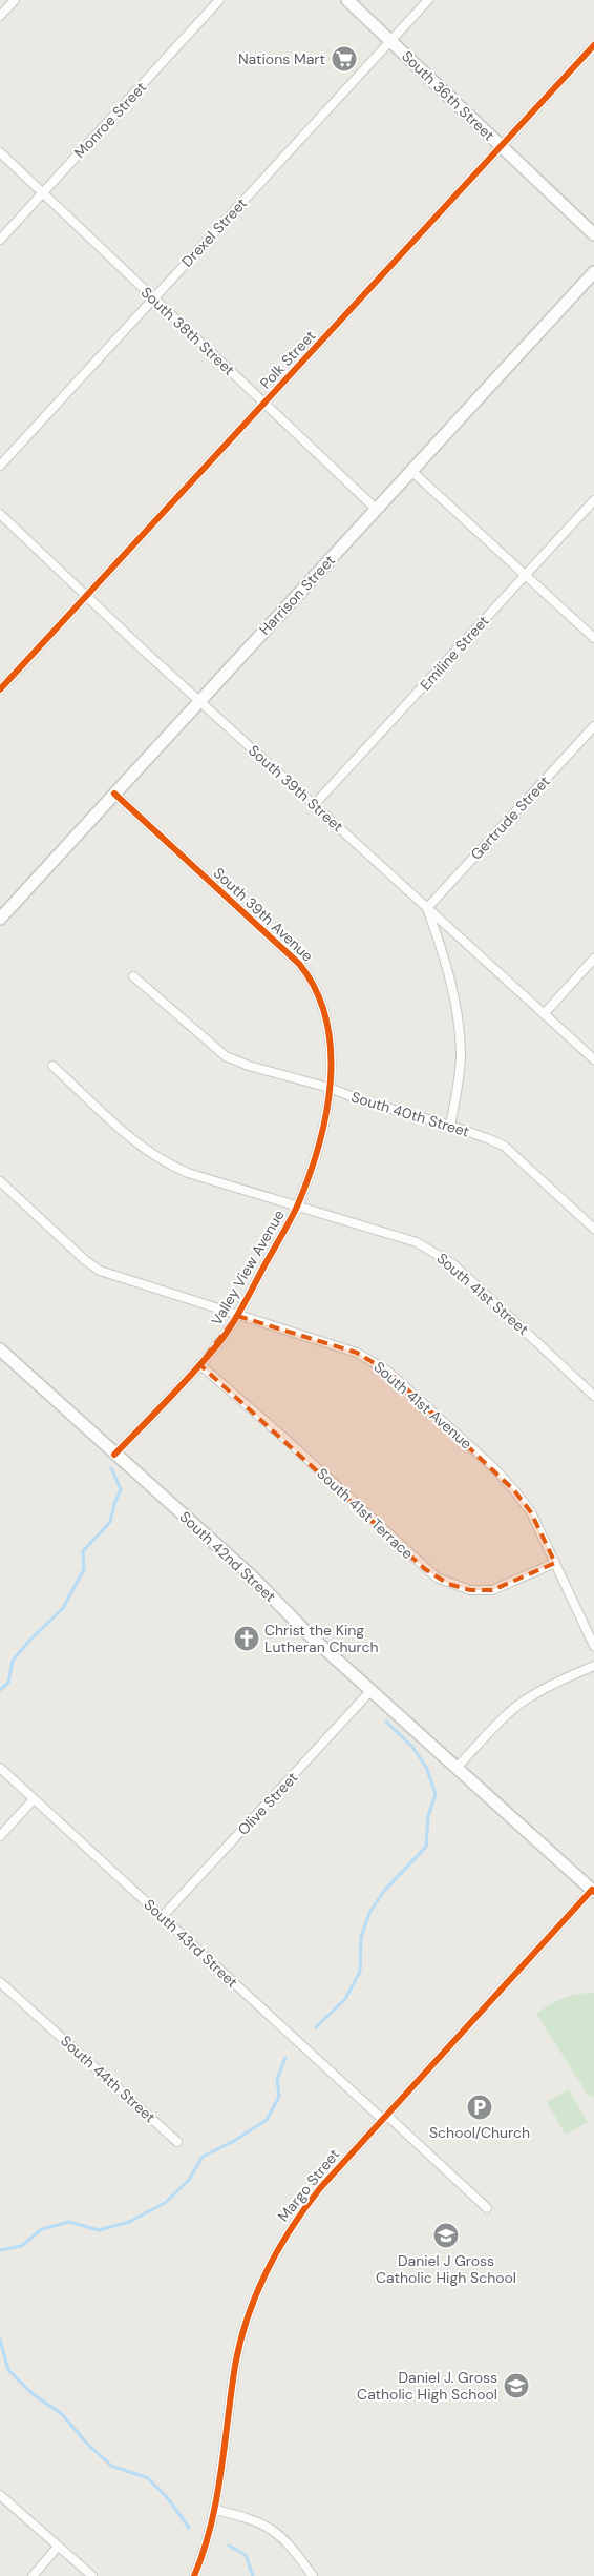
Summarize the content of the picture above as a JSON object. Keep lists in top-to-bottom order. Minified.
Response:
{"streets":{"main road":["South 36th Street","Harrison Street","South 42nd Street"],"street":["Monroe Street","Drexel Street","South 38th Street","Polk Street","Emiline Street","South 39th Street","Gertrude Street","South 39th Avenue","South 40th Street","Valley View Avenue","South 41st Street","South 41st Avenue","South 41st Terrace","Olive Street","South 43rd Street","South 44th Street","Margo Street"]},"crossings":[["South 36th Street","Drexel Street"],["South 36th Street","Polk Street"],["Monroe Street","South 38th Street"],["Drexel Street","South 38th Street"],["South 38th Street","Polk Street"],["South 38th Street","Harrison Street"],["Polk Street","South 39th Street"],["Harrison Street","South 39th Street"],["Harrison Street","South 39th Avenue"],["Emiline Street","South 39th Street"],["South 39th Street","Gertrude Street"],["South 39th Avenue","South 40th Street"],["South 39th Avenue","Valley View Avenue"],["South 40th Street","Valley View Avenue"],["Valley View Avenue","South 41st Street"],["Valley View Avenue","South 41st Avenue"],["Valley View Avenue","South 41st Terrace"],["Valley View Avenue","South 42nd Street"],["South 41st Avenue","South 41st Terrace"],["South 42nd Street","Olive Street"],["South 42nd Street","Margo Street"],["Olive Street","South 43rd Street"],["South 43rd Street","Margo Street"]],"places":{"supermarket":["Nations Mart"],"church":["Christ the King Lutheran Church"],"parking":["School/Church"],"school or university":["Daniel J Gross Catholic High School","Daniel J. Gross Catholic High School"]}}
